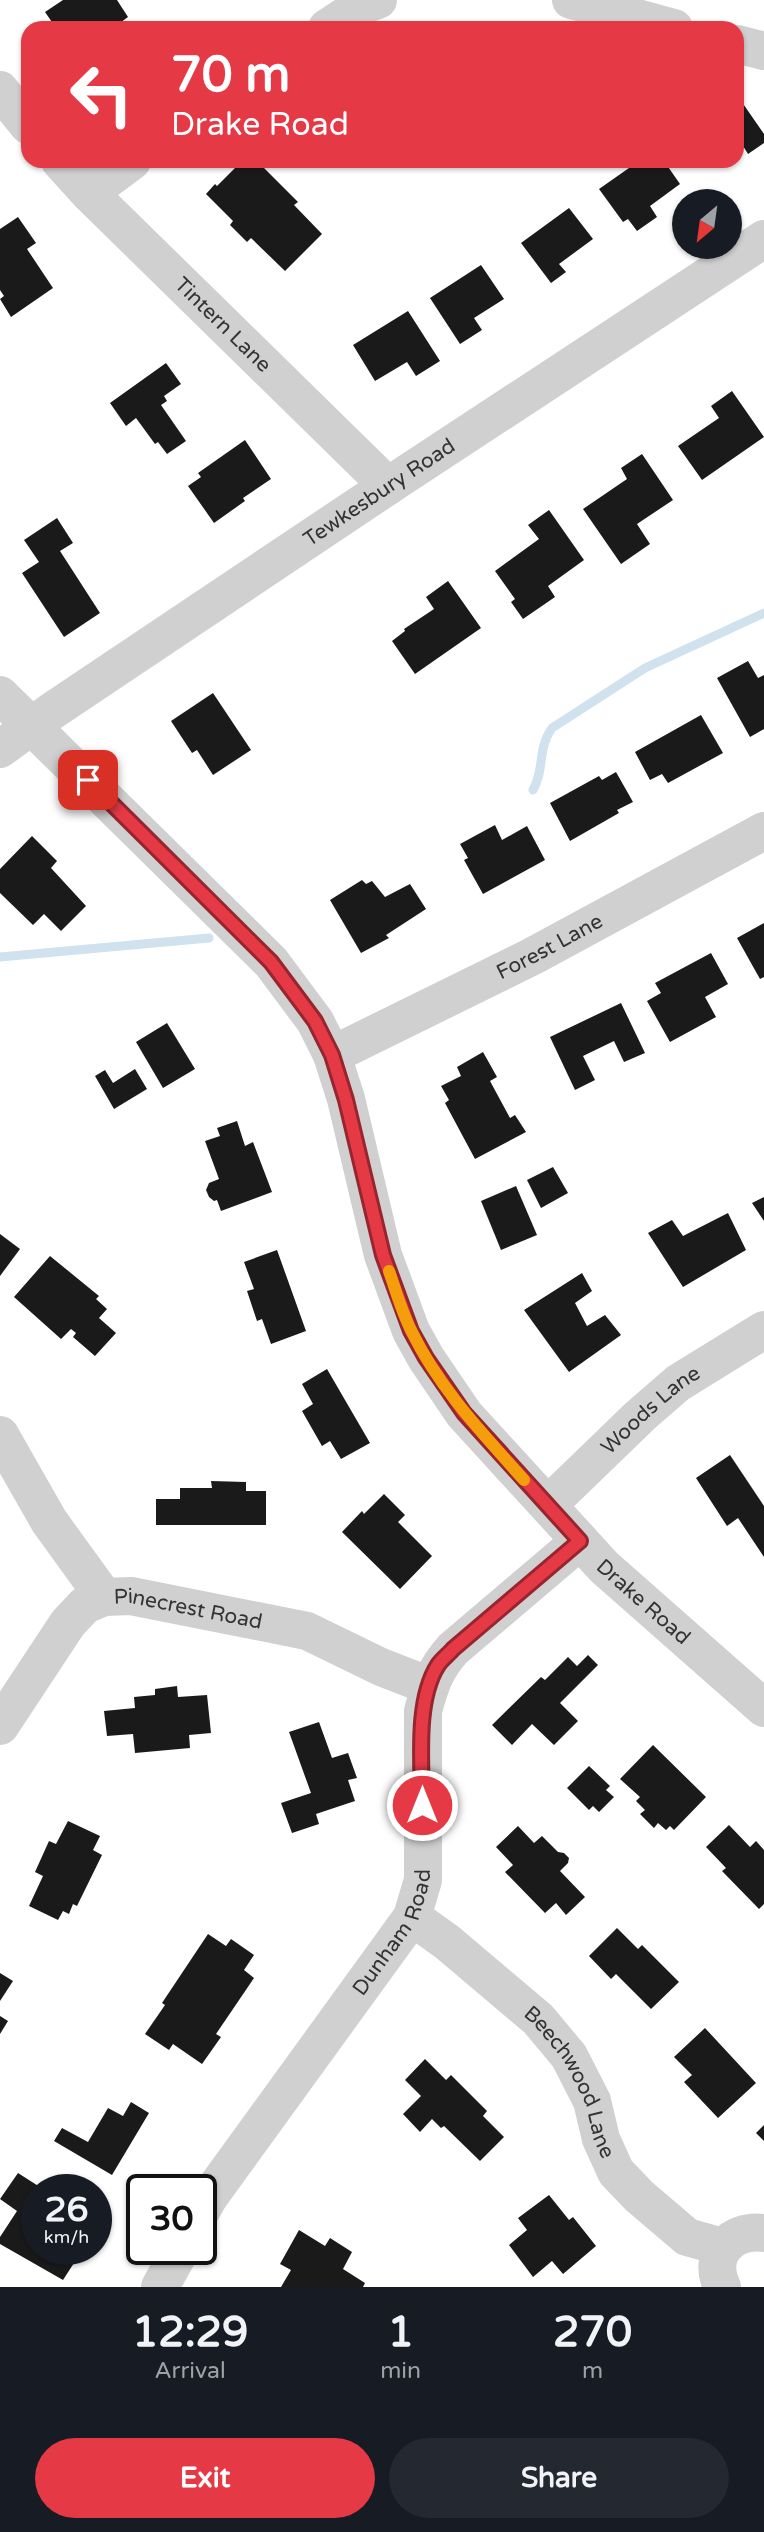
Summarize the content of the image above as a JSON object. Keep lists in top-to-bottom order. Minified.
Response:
{"streets":{"street":["Tintern Lane","Tewkesbury Road","Forest Lane","Woods Lane","Drake Road","Pinecrest Road","Dunham Road","Beechwood Lane"]},"crossings":[["Tintern Lane","Tewkesbury Road"],["Tewkesbury Road","Drake Road"],["Forest Lane","Drake Road"],["Woods Lane","Drake Road"],["Drake Road","Dunham Road"],["Pinecrest Road","Dunham Road"],["Dunham Road","Beechwood Lane"]],"north":"bottom left","page":{"turn":["70 m","Drake Road"],"speed":"26 km/h","limit":"30","eta":["12:29","Arrival","1","min","270","m"],"buttons":["Exit","Share"]}}
